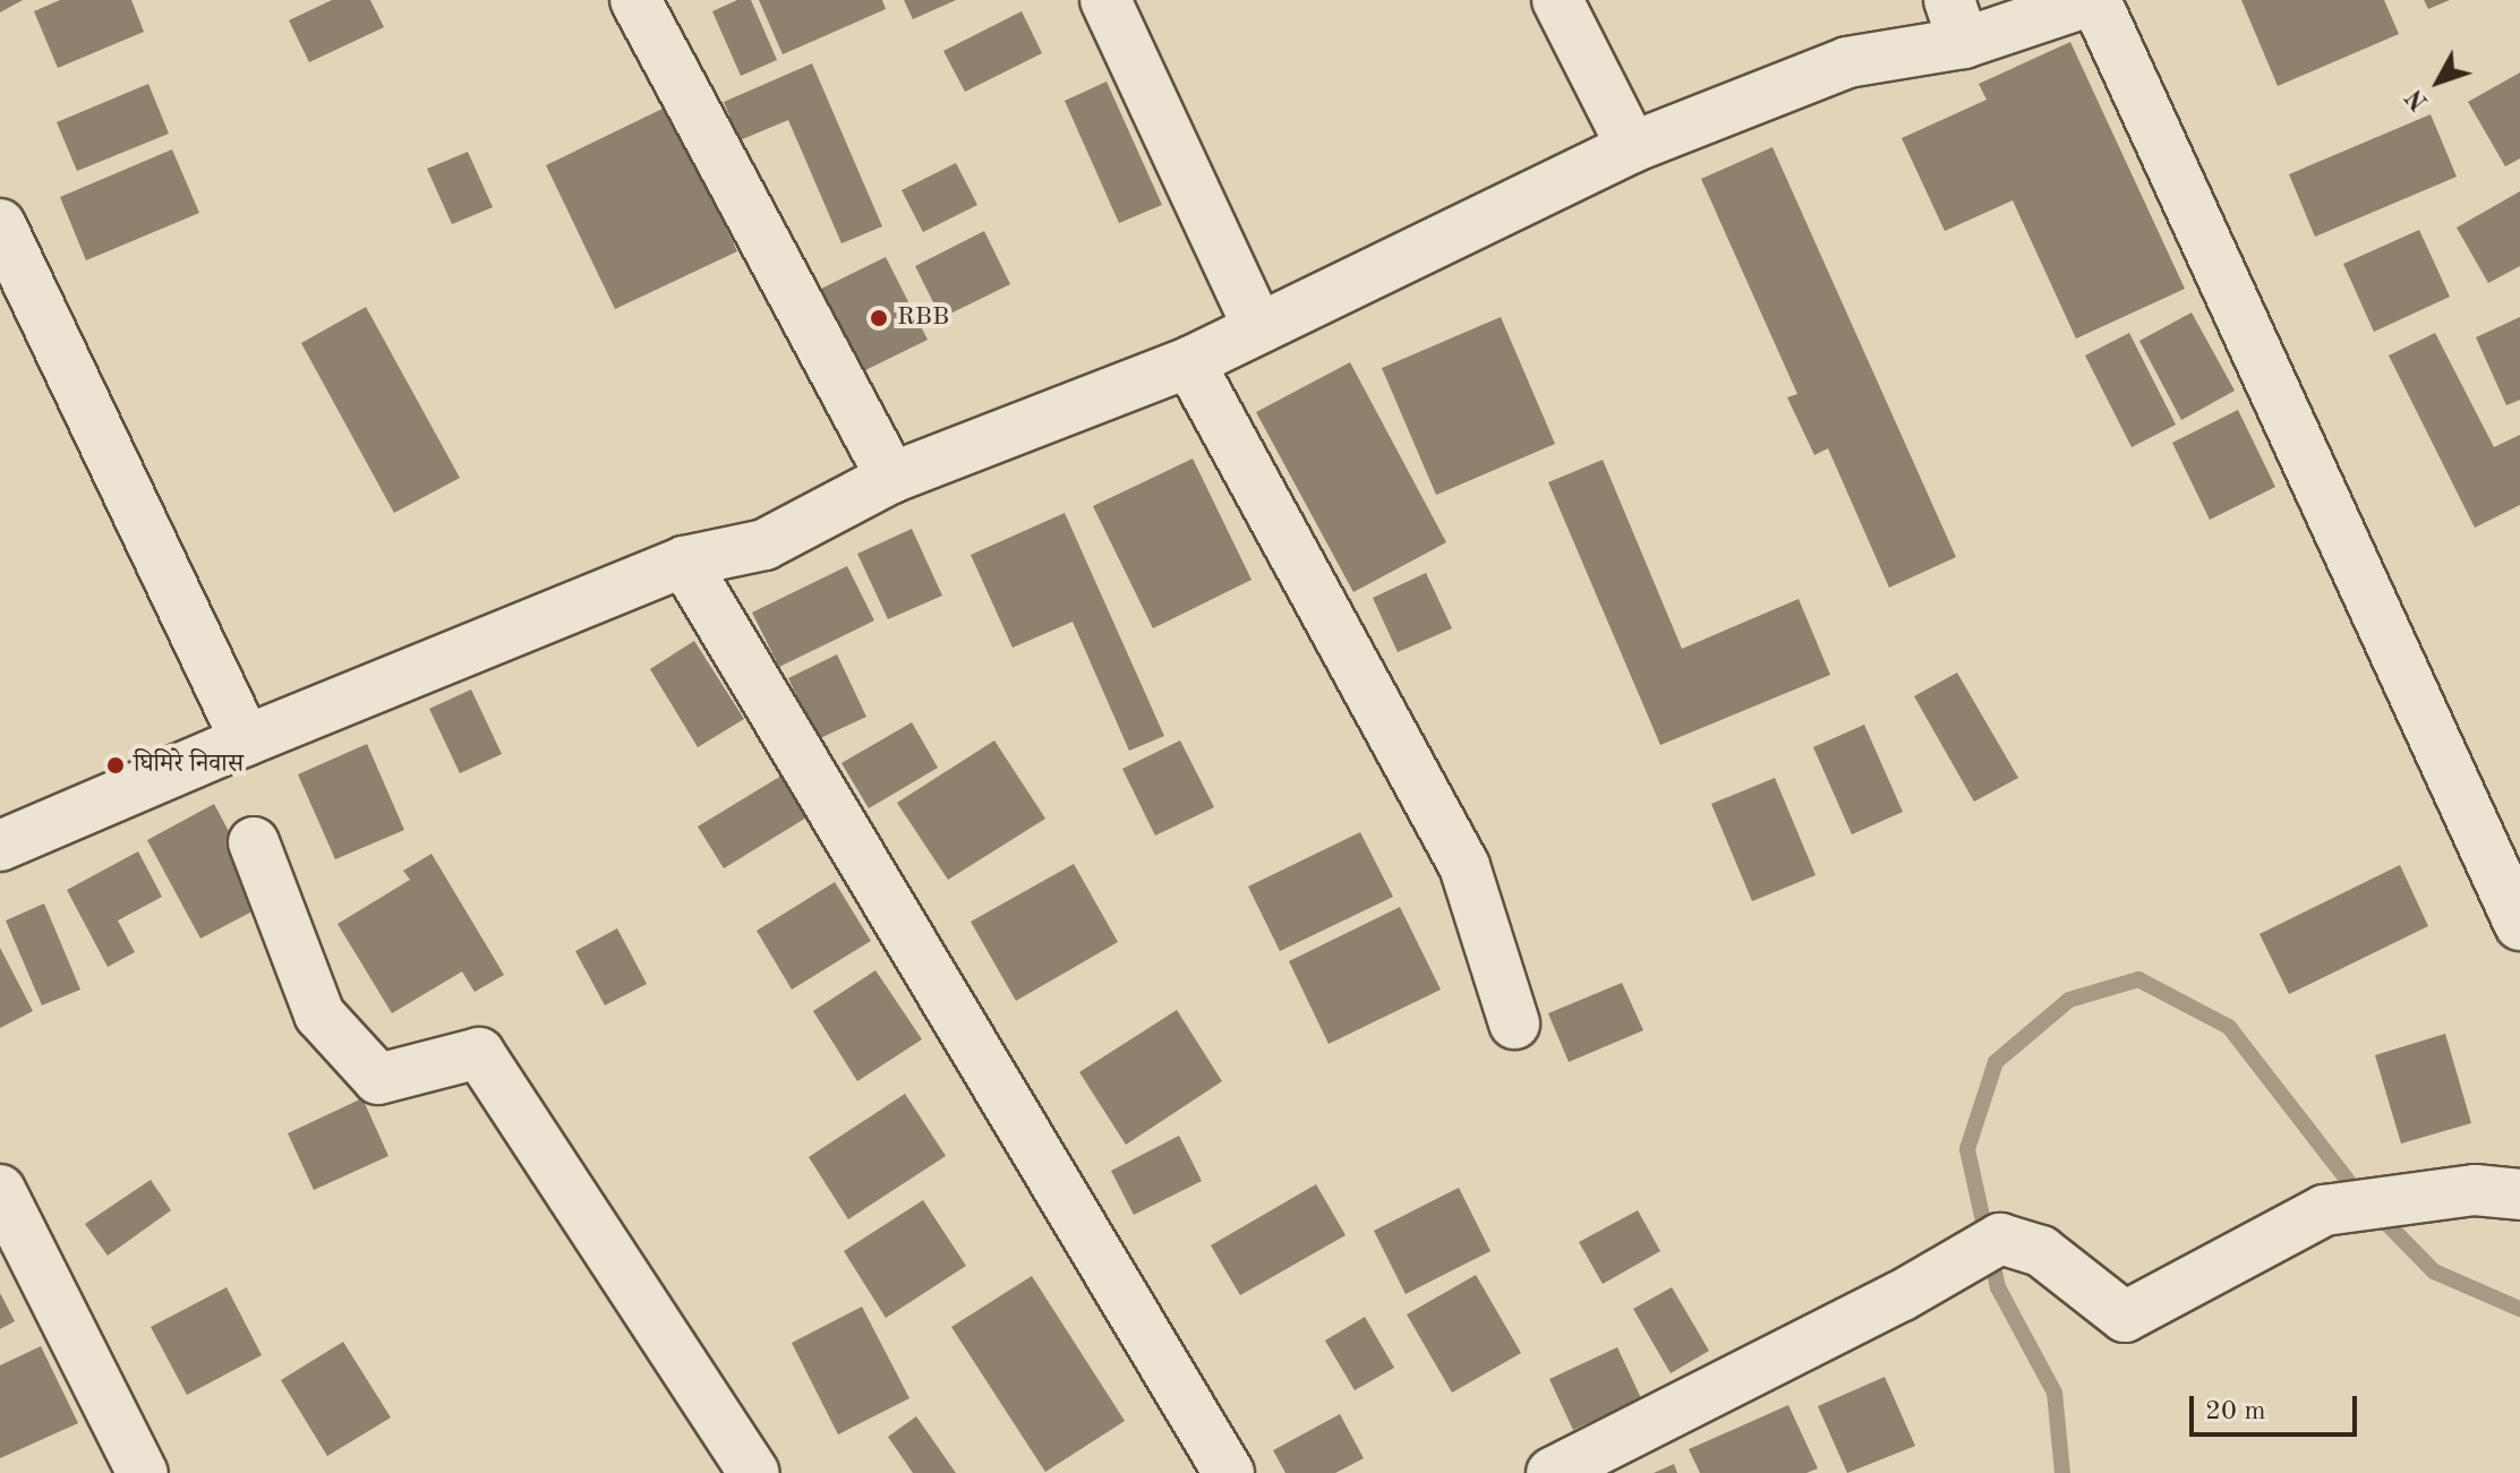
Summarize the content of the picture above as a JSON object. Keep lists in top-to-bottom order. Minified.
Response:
{"places":["RBB","घिमिरे निवास"],"scale_bar":"20 m","north":"bottom left"}
